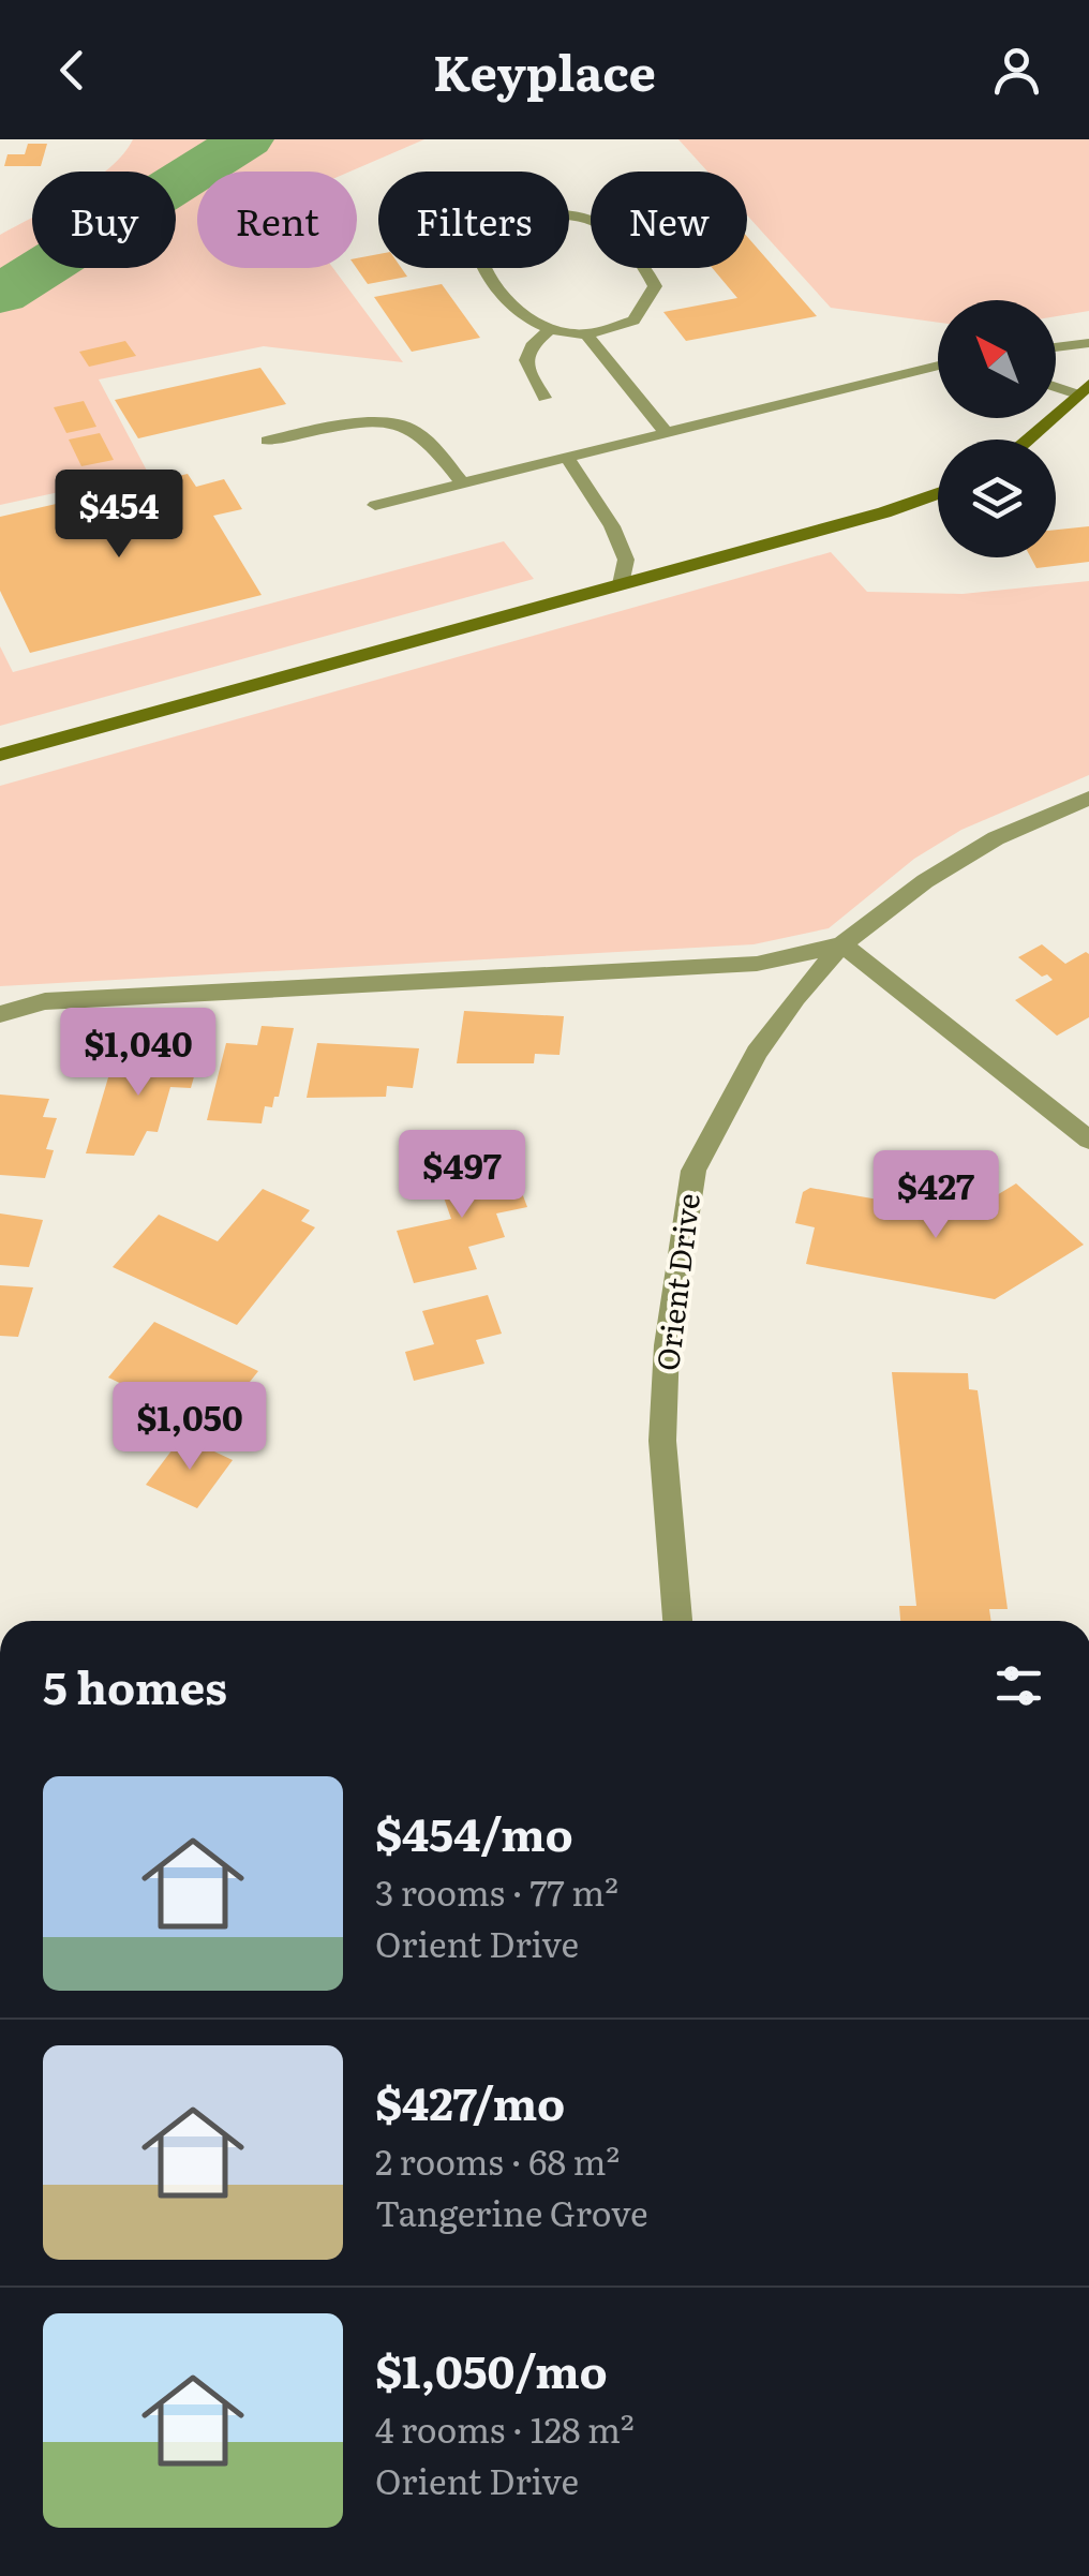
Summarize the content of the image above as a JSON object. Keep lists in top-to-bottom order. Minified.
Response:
{"streets":{"street":["Orient Drive"]},"north":"top left","page":{"header":"Keyplace","chip":["Buy","Rent","Filters","New"],"price":["$454","$1,040","$497","$427","$1,050"],"heading":"5 homes","list":[{"name":"$454/mo","note":"3 rooms · 77 m² · Orient Drive"},{"name":"$427/mo","note":"2 rooms · 68 m² · Tangerine Grove"},{"name":"$1,050/mo","note":"4 rooms · 128 m² · Orient Drive"}]}}
